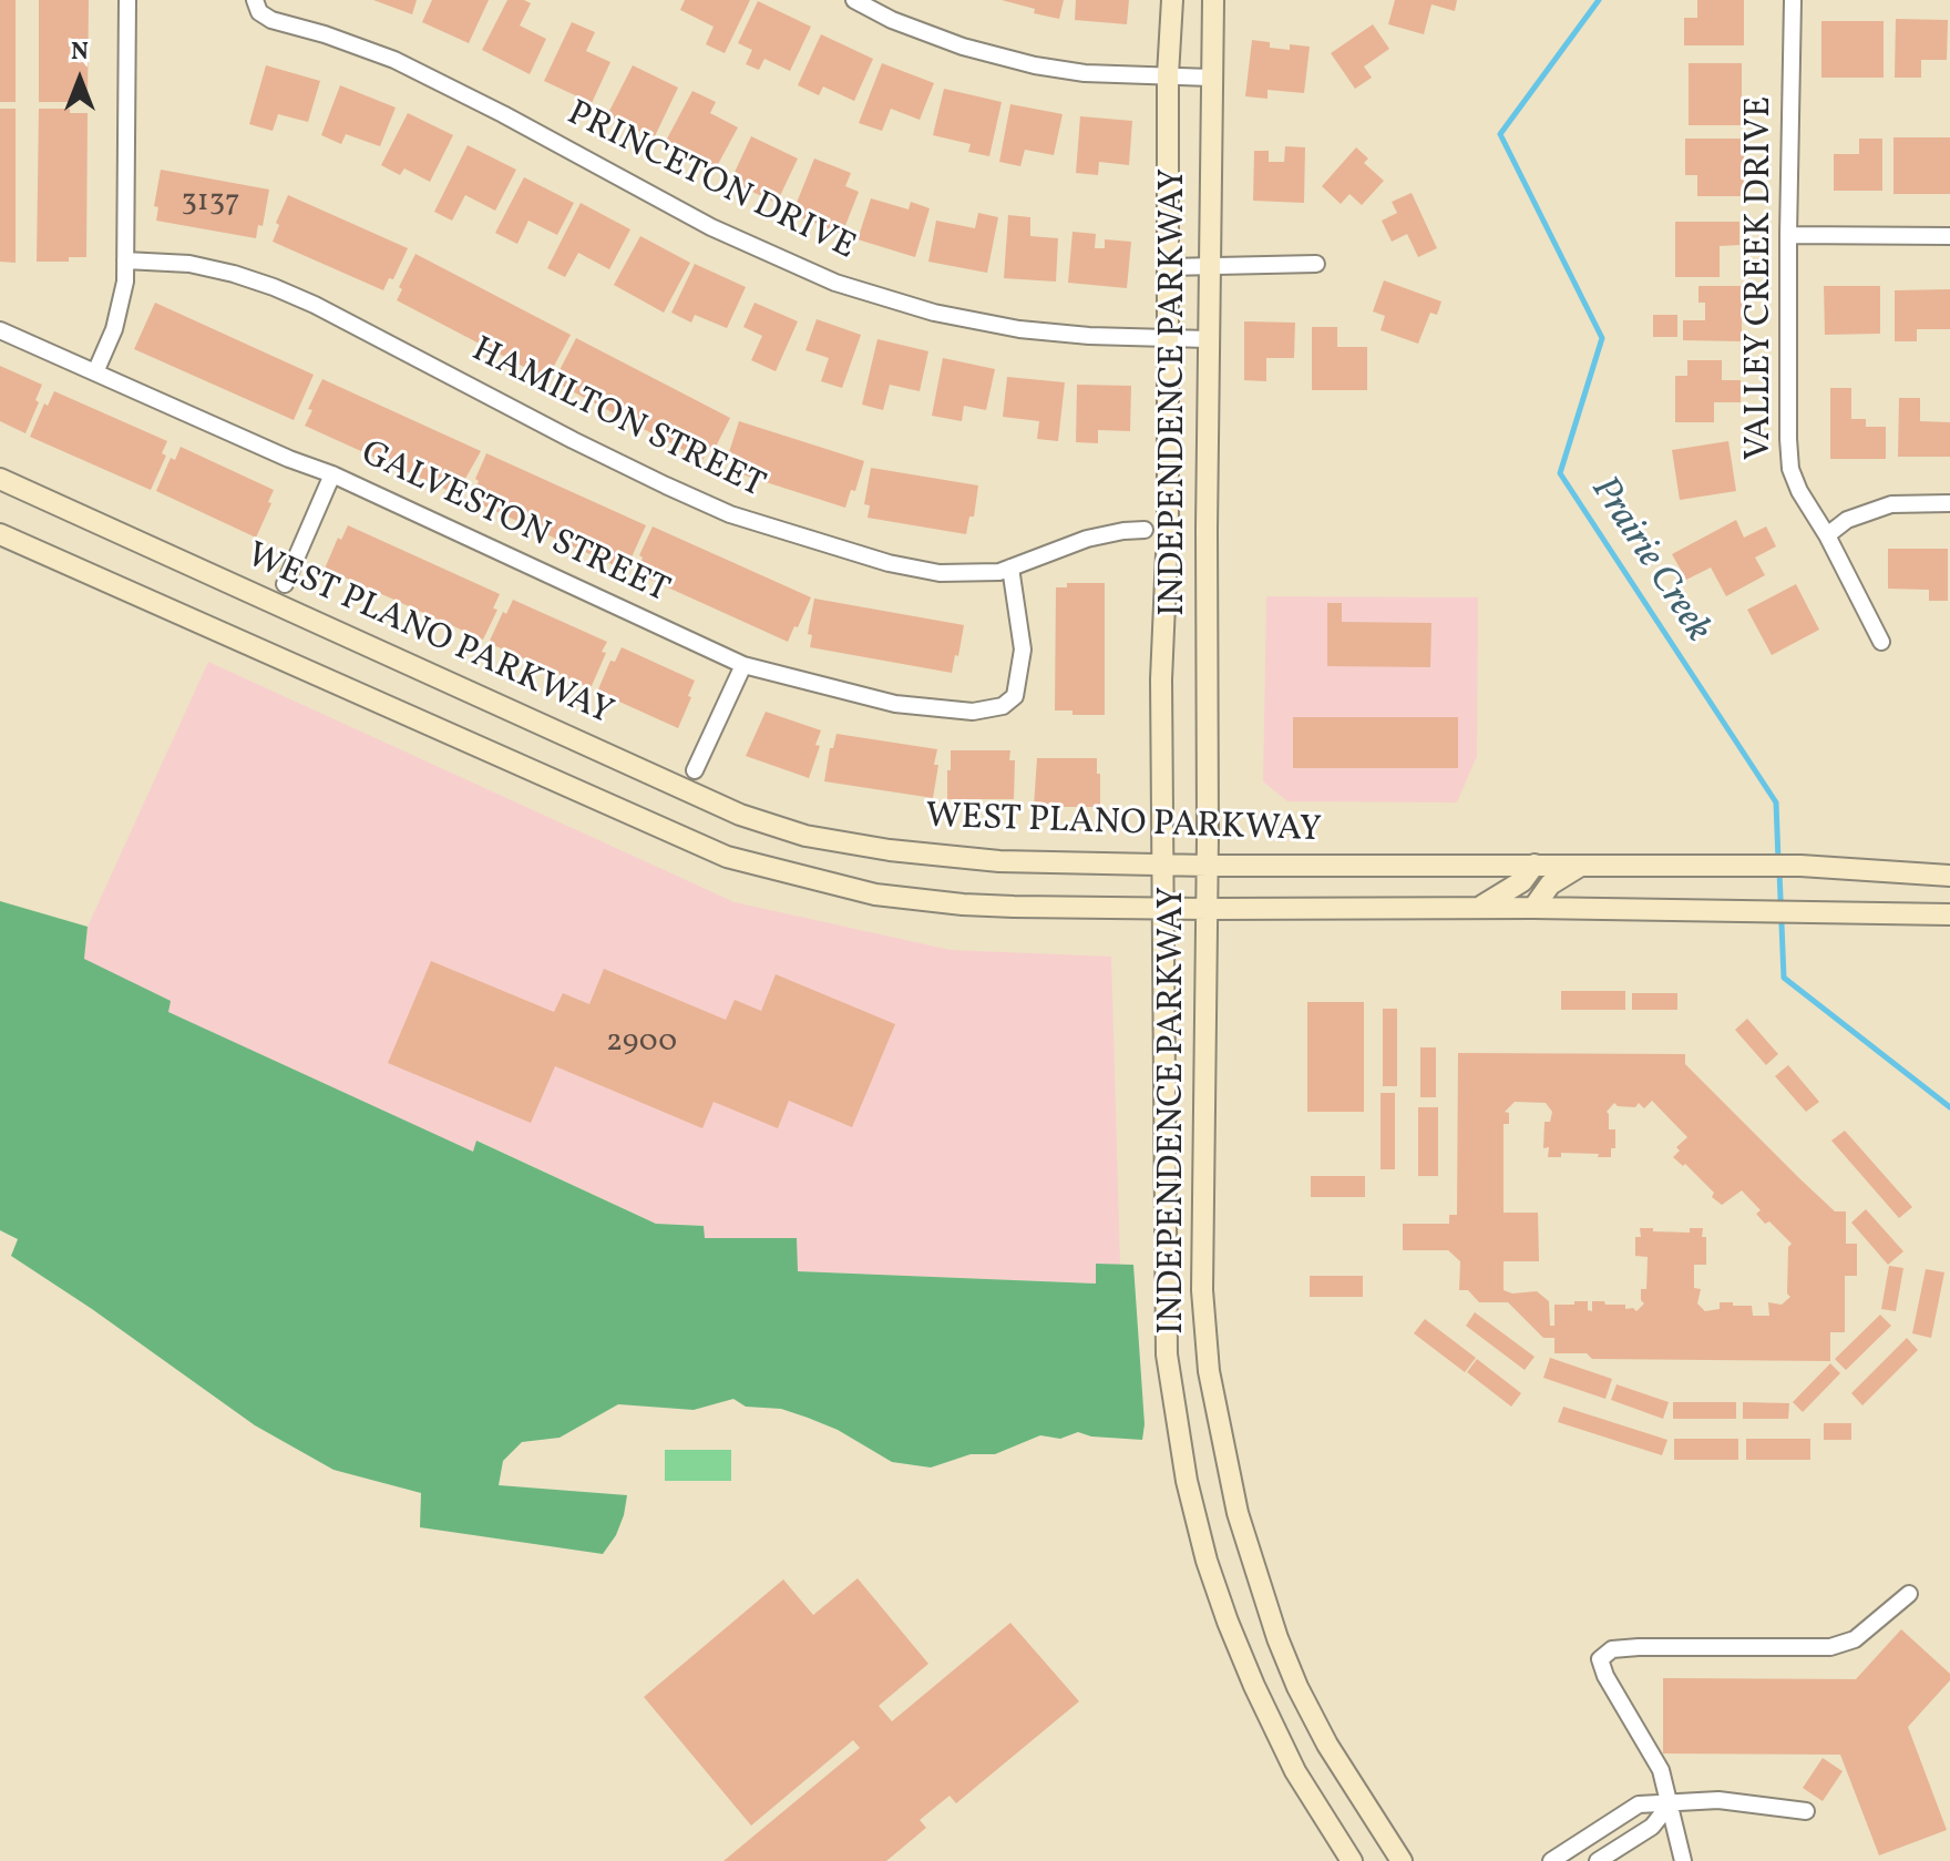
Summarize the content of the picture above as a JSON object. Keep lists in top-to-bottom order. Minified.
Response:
{"streets":{"main road":["INDEPENDENCE PARKWAY","WEST PLANO PARKWAY"],"street":["PRINCETON DRIVE","VALLEY CREEK DRIVE","HAMILTON STREET","GALVESTON STREET"]},"crossings":[["PRINCETON DRIVE","INDEPENDENCE PARKWAY"],["INDEPENDENCE PARKWAY","WEST PLANO PARKWAY"],["HAMILTON STREET","GALVESTON STREET"]],"water":["Prairie Creek"],"house_numbers":["3137","2900"],"north":"top"}
